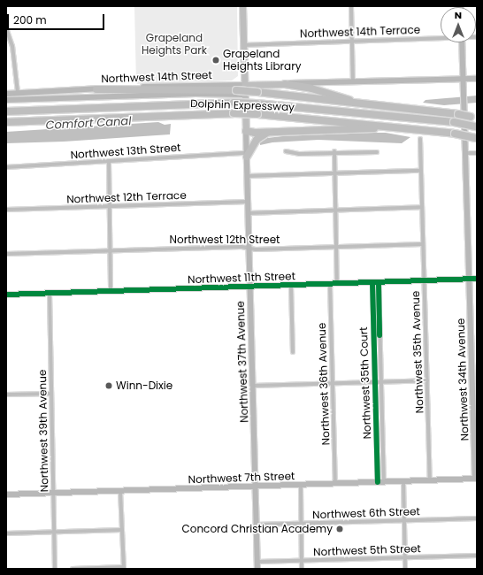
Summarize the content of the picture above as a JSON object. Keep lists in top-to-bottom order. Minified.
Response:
{"streets":{"highway":["Dolphin Expressway"],"main road":["Northwest 14th Street","Northwest 37th Avenue"],"street":["Northwest 14th Terrace","Northwest 13th Street","Northwest 12th Terrace","Northwest 12th Street","Northwest 11th Street","Northwest 35th Avenue","Northwest 34th Avenue","Northwest 35th Court","Northwest 36th Avenue","Northwest 39th Avenue","Northwest 7th Street","Northwest 6th Street","Northwest 5th Street"]},"crossings":[["Northwest 14th Terrace","Northwest 37th Avenue"],["Northwest 14th Street","Northwest 37th Avenue"],["Northwest 14th Street","Northwest 34th Avenue"],["Northwest 13th Street","Northwest 37th Avenue"],["Northwest 12th Terrace","Northwest 37th Avenue"],["Northwest 12th Street","Northwest 35th Avenue"],["Northwest 12th Street","Northwest 37th Avenue"],["Northwest 11th Street","Northwest 35th Avenue"],["Northwest 11th Street","Northwest 37th Avenue"],["Northwest 11th Street","Northwest 34th Avenue"],["Northwest 11th Street","Northwest 35th Court"],["Northwest 11th Street","Northwest 36th Avenue"],["Northwest 11th Street","Northwest 39th Avenue"],["Northwest 35th Avenue","Northwest 7th Street"],["Northwest 37th Avenue","Northwest 7th Street"],["Northwest 37th Avenue","Northwest 6th Street"],["Northwest 37th Avenue","Northwest 5th Street"],["Northwest 34th Avenue","Northwest 7th Street"],["Northwest 35th Court","Northwest 7th Street"],["Northwest 36th Avenue","Northwest 7th Street"],["Northwest 39th Avenue","Northwest 7th Street"]],"water":["Comfort Canal"],"parks":["Grapeland Heights Park"],"places":["Grapeland Heights Library","Winn-Dixie","Concord Christian Academy"],"scale_bar":"200 m","north":"top"}
